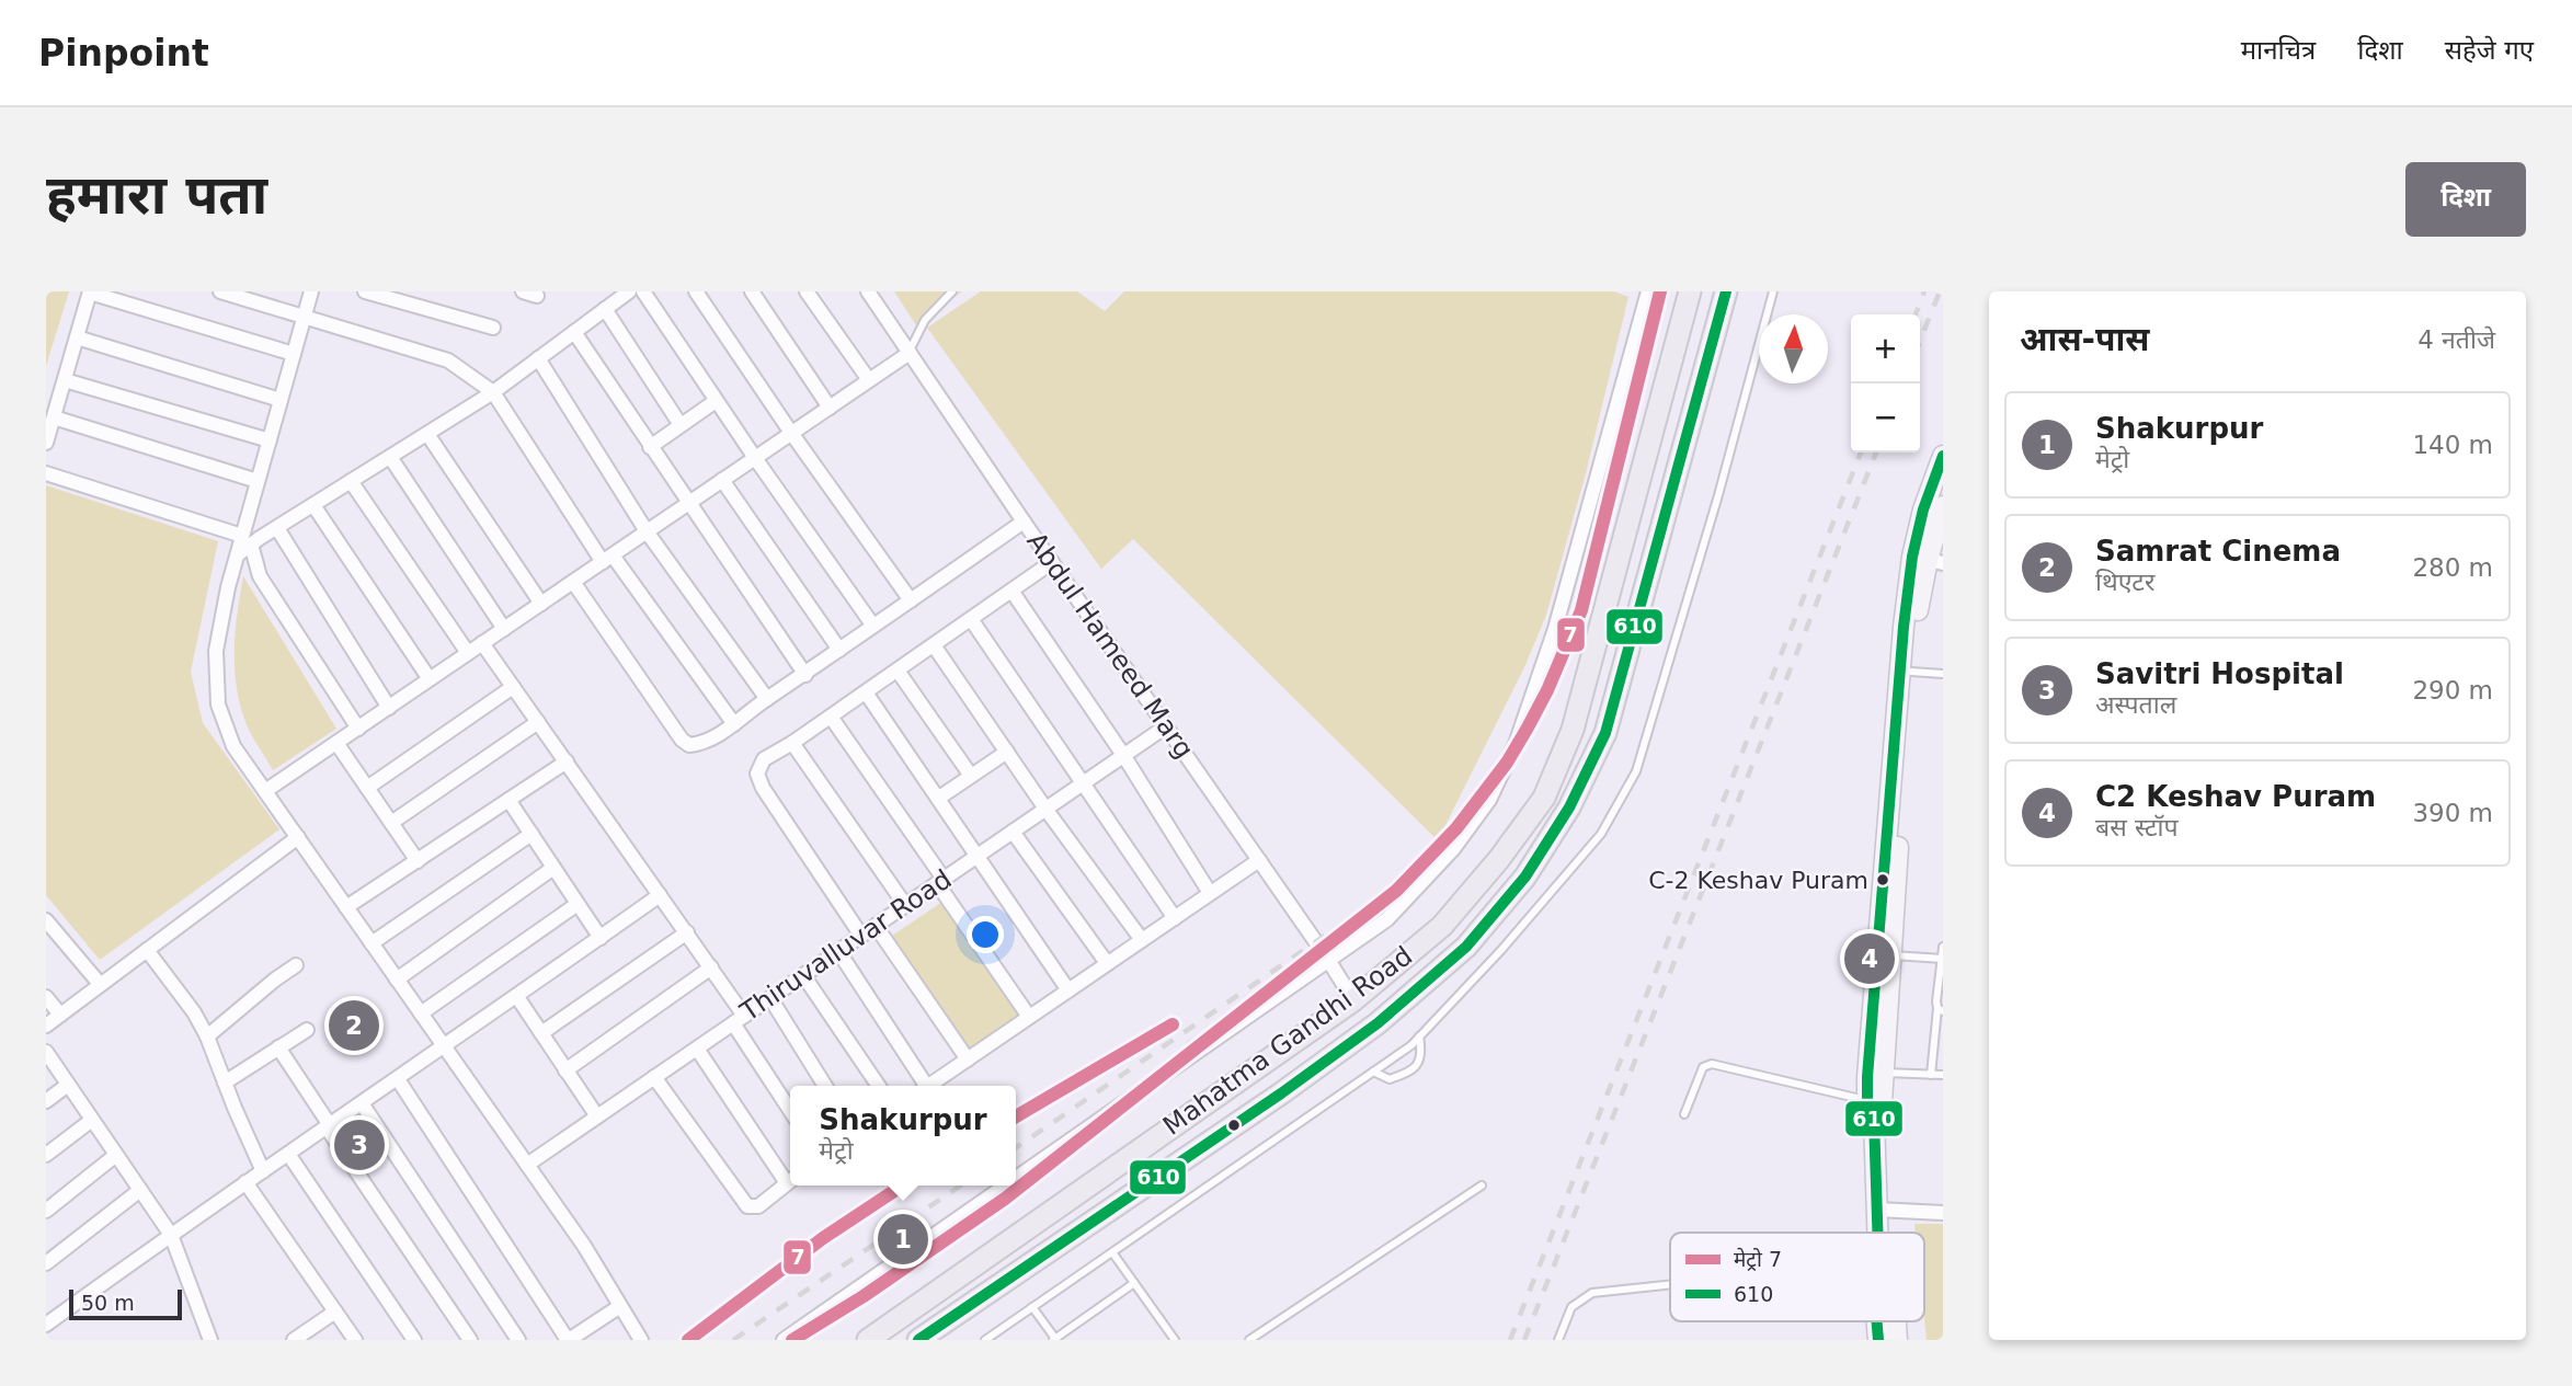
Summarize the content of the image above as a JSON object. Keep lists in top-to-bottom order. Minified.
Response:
{"streets":{"main road":["Mahatma Gandhi Road"],"street":["Abdul Hameed Marg","Thiruvalluvar Road"]},"crossings":[["Abdul Hameed Marg","Thiruvalluvar Road"],["Abdul Hameed Marg","Mahatma Gandhi Road"]],"places":["C-2 Keshav Puram"],"lines":["metro line 7","transit line 610"],"legend":["मेट्रो 7","610"],"scale_bar":"50 m","north":"top","page":{"header":"Pinpoint","nav":["मानचित्र","दिशा","सहेजे गए"],"buttons":"दिशा","title":"हमारा पता","heading":["आस-पास","4 नतीजे"],"map_buttons":["+","−"],"list":[{"mark":"1","name":"Shakurpur","note":"मेट्रो","value":"140 m"},{"mark":"2","name":"Samrat Cinema","note":"थिएटर","value":"280 m"},{"mark":"3","name":"Savitri Hospital","note":"अस्पताल","value":"290 m"},{"mark":"4","name":"C2 Keshav Puram","note":"बस स्टॉप","value":"390 m"}],"pins":["4","2","3","1"],"popup":["Shakurpur","मेट्रो"],"scale":"50 m"}}
